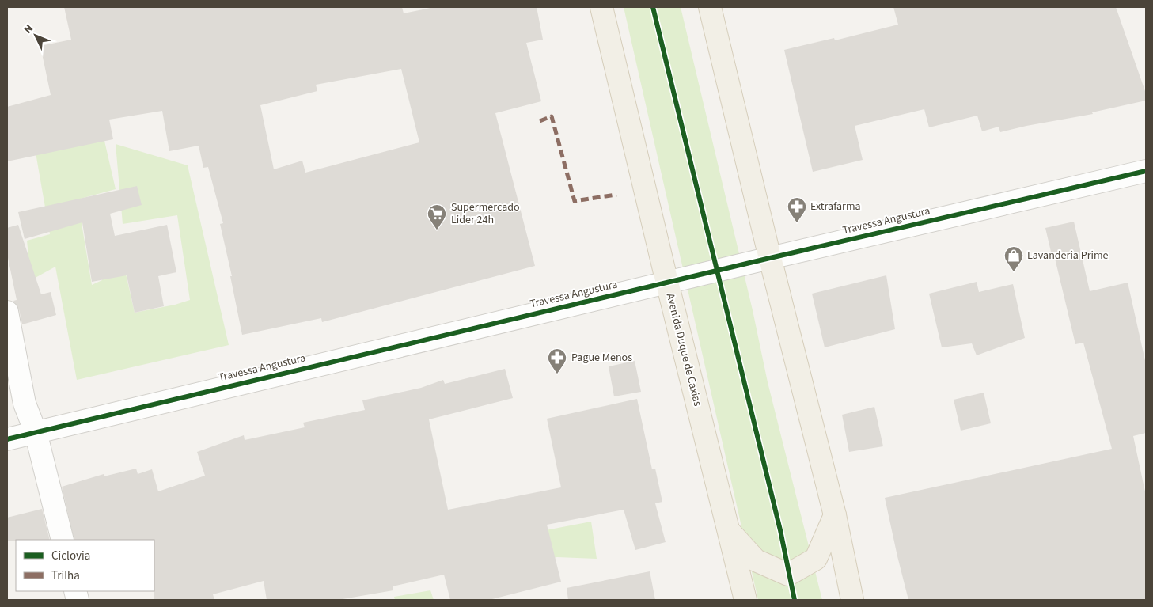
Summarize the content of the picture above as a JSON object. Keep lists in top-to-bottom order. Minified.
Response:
{"streets":{"main road":["Avenida Duque de Caxias"],"street":["Travessa Angustura"]},"crossings":[["Travessa Angustura","Avenida Duque de Caxias"]],"places":{"pharmacy":["Extrafarma","Pague Menos"],"supermarket":["Supermercado Lider 24h"],"shop":["Lavanderia Prime"]},"legend":["Ciclovia","Trilha"],"north":"top left"}
